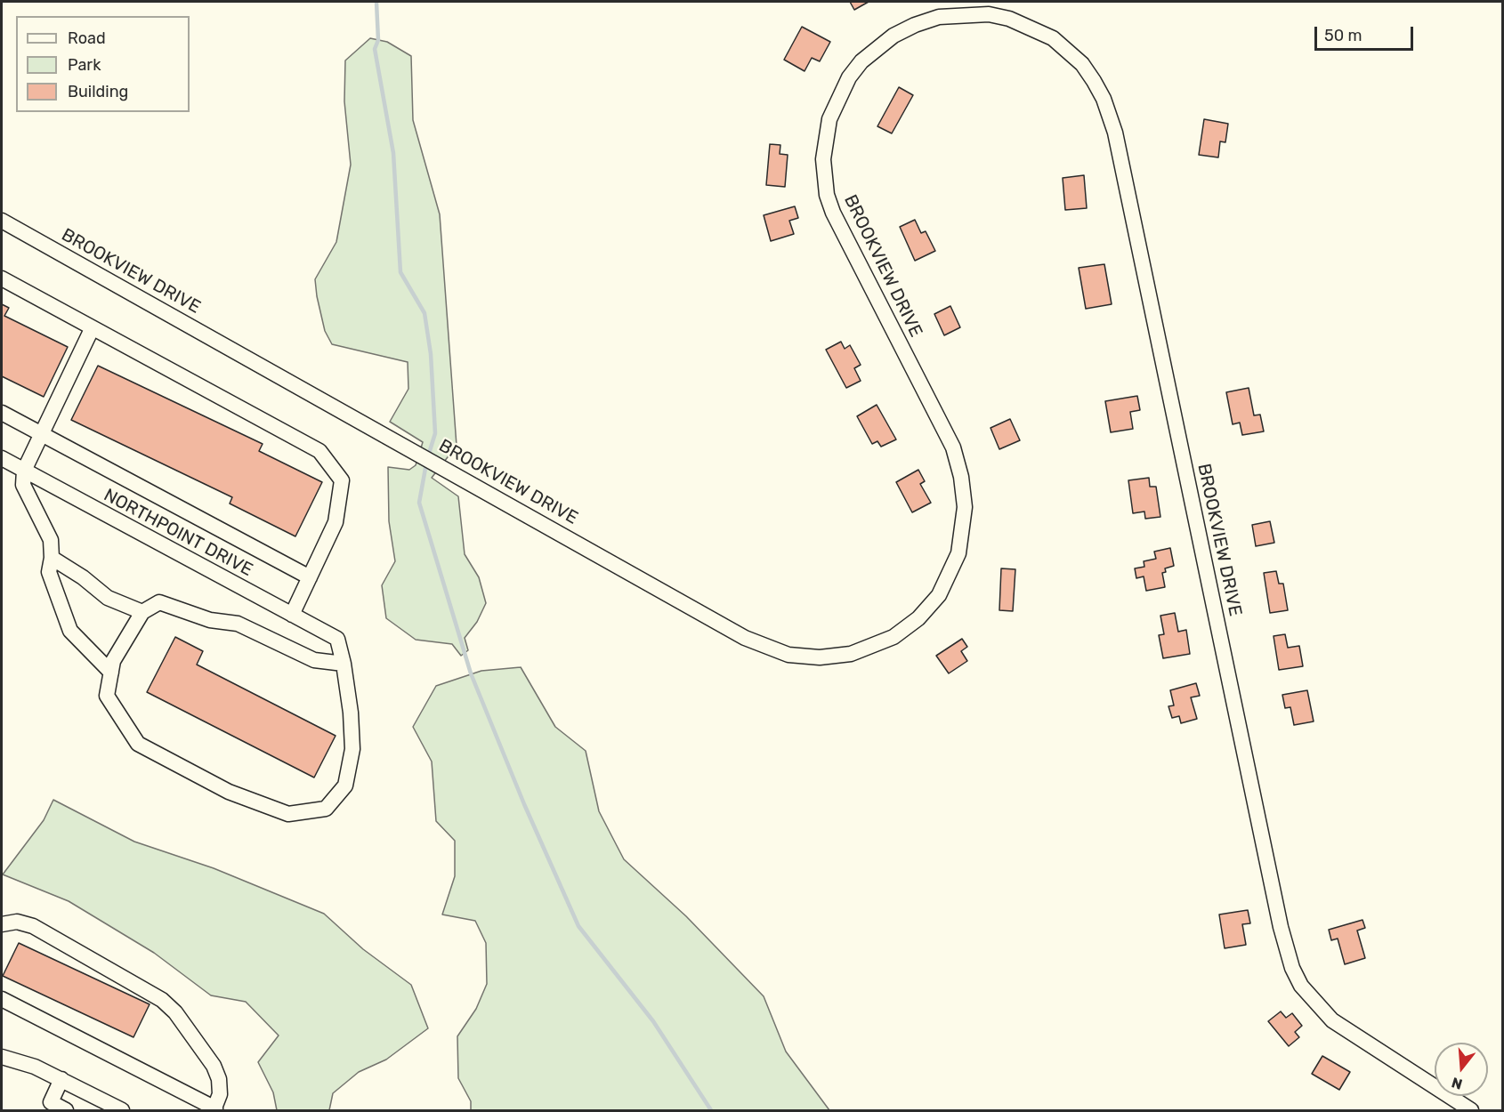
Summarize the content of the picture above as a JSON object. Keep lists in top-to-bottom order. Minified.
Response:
{"streets":{"street":["BROOKVIEW DRIVE","NORTHPOINT DRIVE"]},"legend":["Road","Park","Building"],"scale_bar":"50 m","north":"bottom"}
